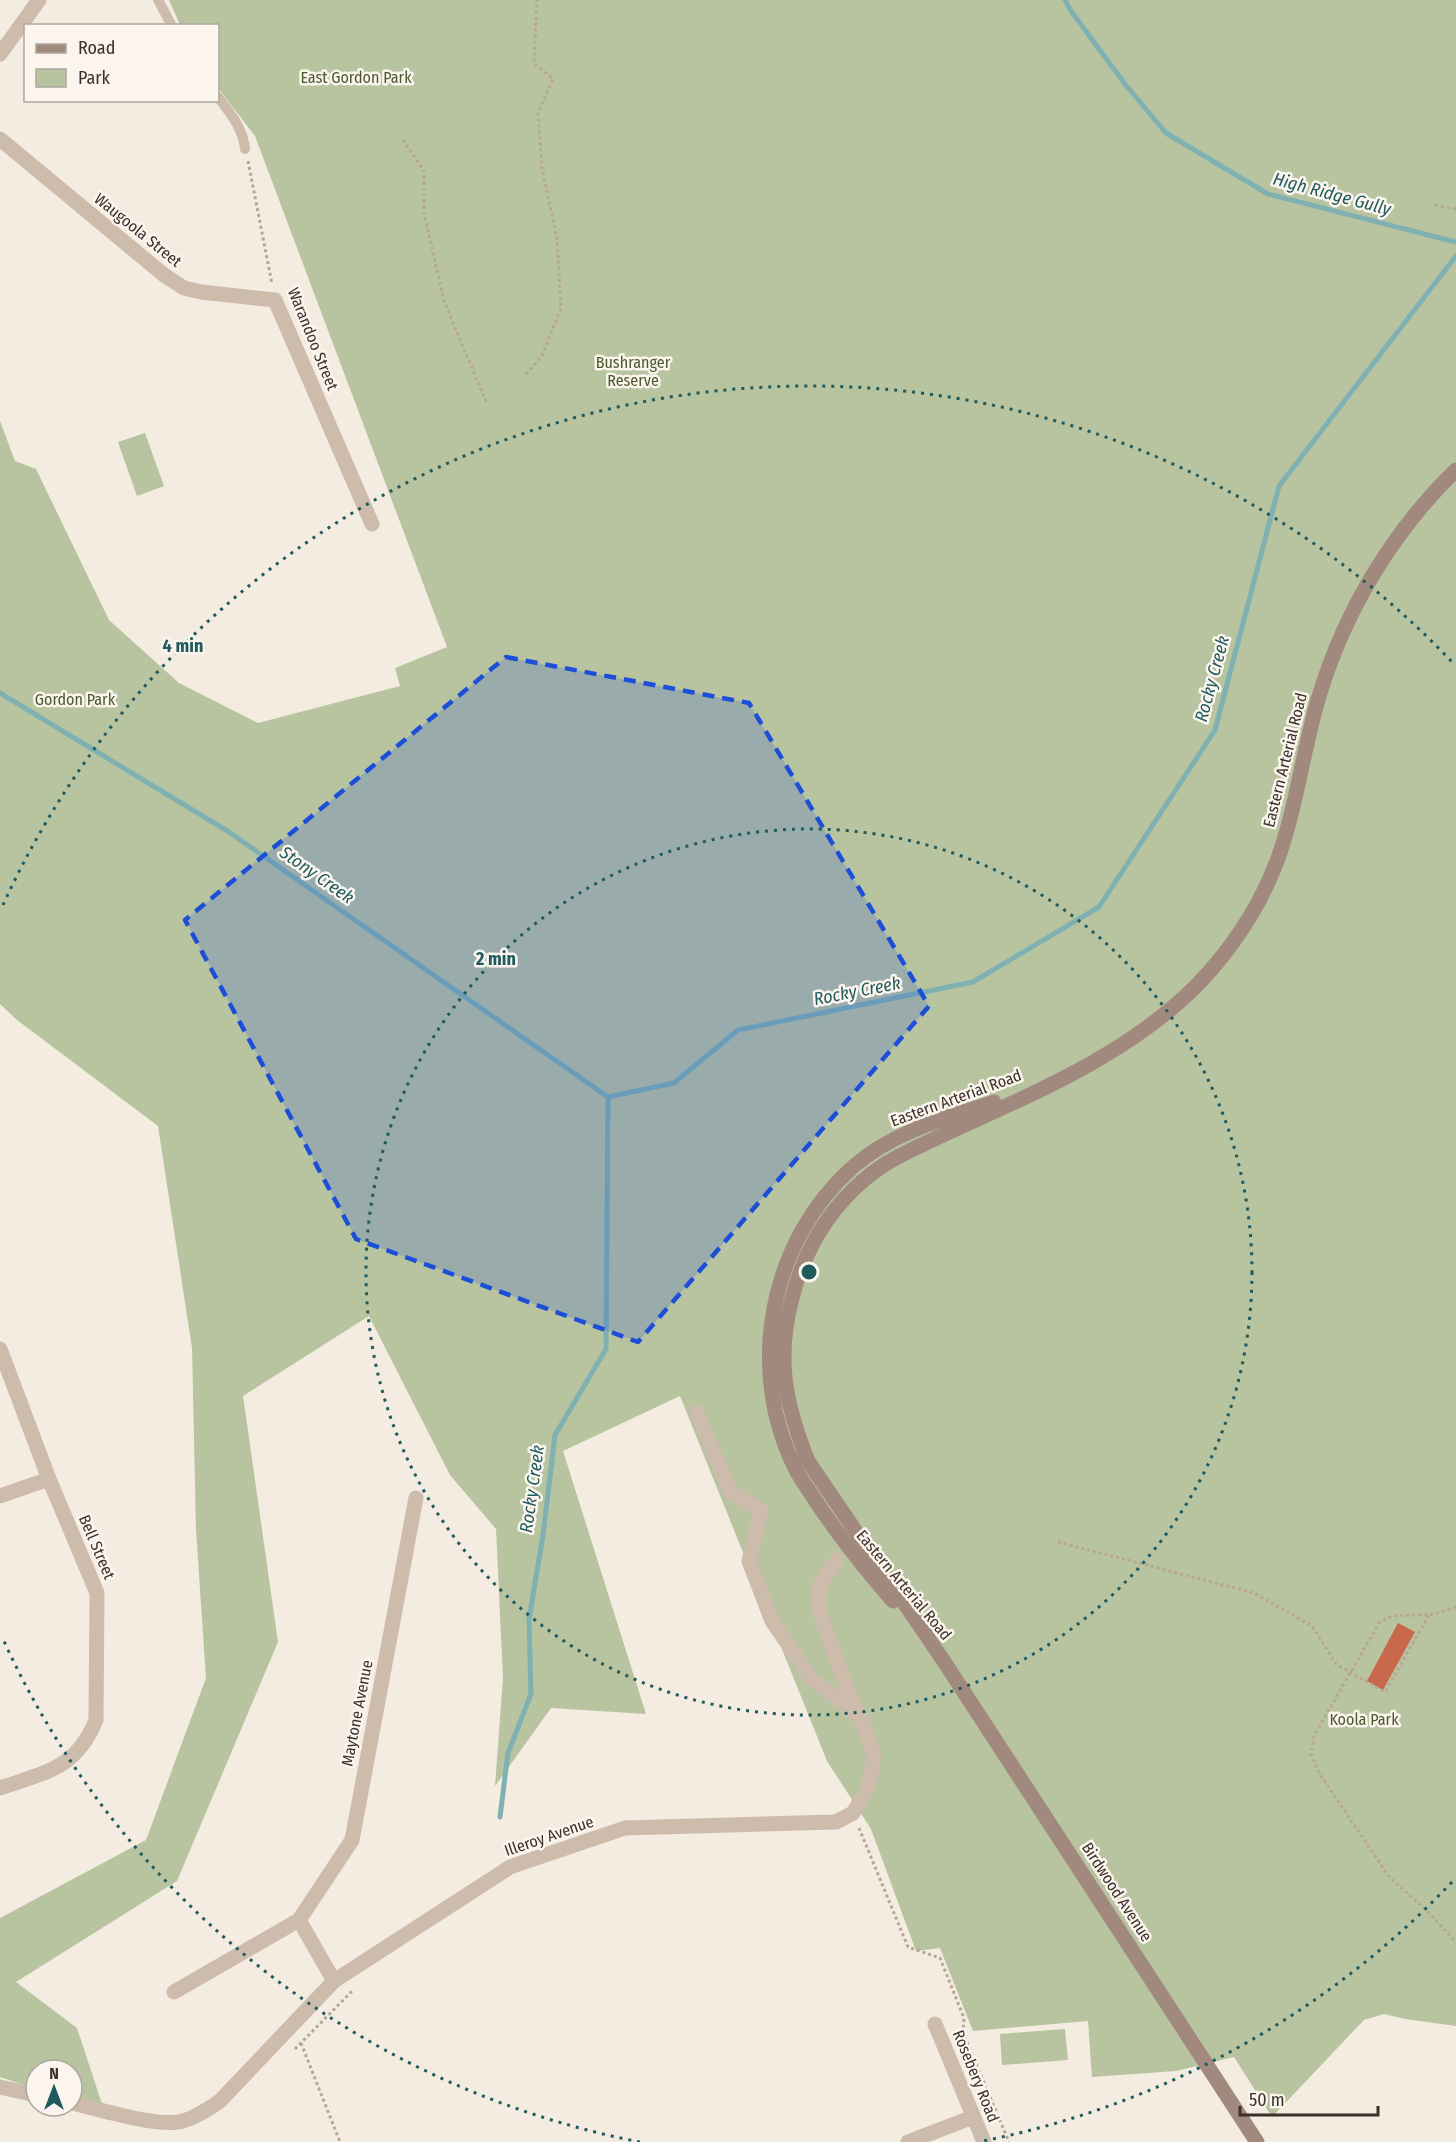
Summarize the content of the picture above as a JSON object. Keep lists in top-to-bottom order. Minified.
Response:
{"streets":{"main road":["Eastern Arterial Road","Birdwood Avenue"],"street":["Waugoola Street","Warandoo Street","Bell Street","Maytone Avenue","Illeroy Avenue","Rosebery Road"]},"crossings":[["Waugoola Street","Warandoo Street"],["Eastern Arterial Road","Birdwood Avenue"]],"water":["High Ridge Gully","Rocky Creek","Stony Creek"],"parks":["East Gordon Park","Bushranger Reserve","Gordon Park","Koola Park"],"legend":["Road","Park"],"scale_bar":"50 m","north":"top","rings":["4 min","2 min"]}
